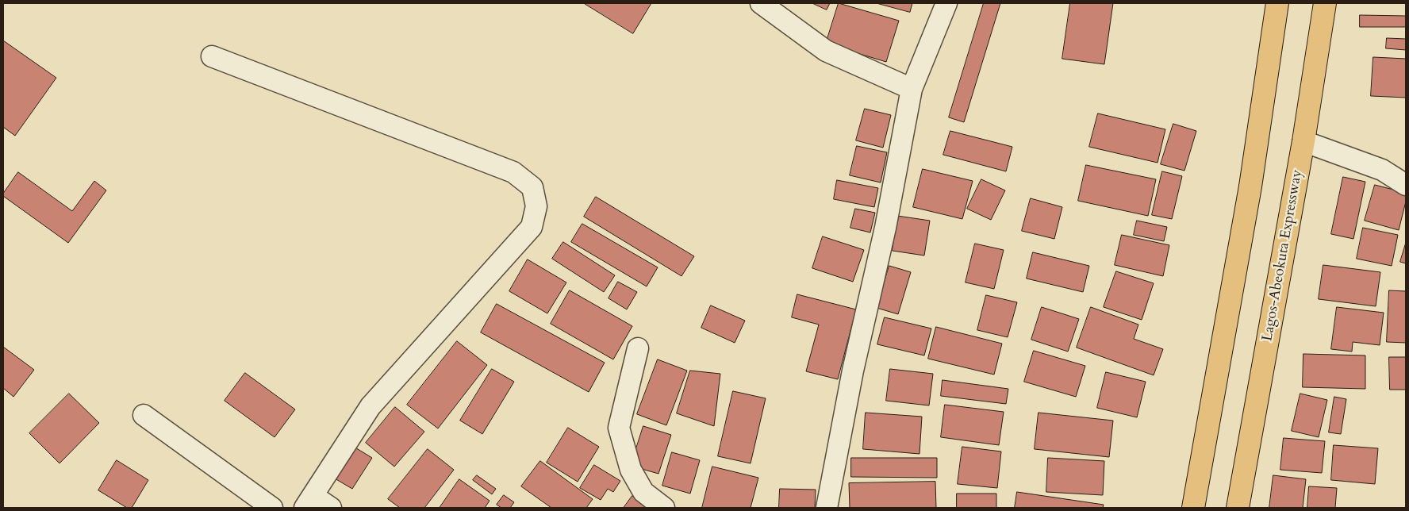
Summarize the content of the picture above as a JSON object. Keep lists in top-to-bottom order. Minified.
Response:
{"streets":{"highway":["Lagos-Abeokuta Expressway"]}}
